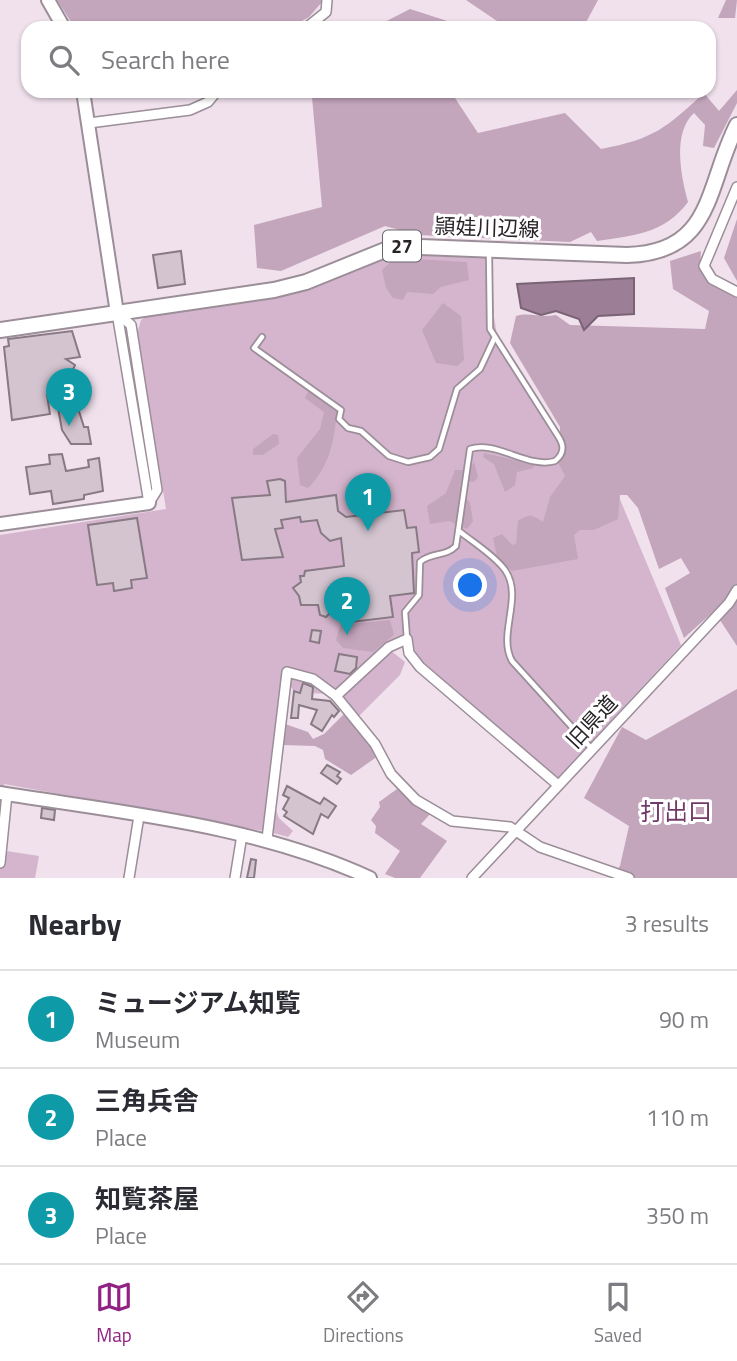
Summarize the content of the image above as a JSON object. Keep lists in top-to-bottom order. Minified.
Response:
{"streets":{"main road":["頴娃川辺線","27"],"street":["旧県道"]},"districts":["打出口"],"page":{"search":"Search here","pins":["3","1","2"],"heading":["Nearby","3 results"],"list":[{"mark":"1","name":"ミュージアム知覧","note":"Museum","value":"90 m"},{"mark":"2","name":"三角兵舎","note":"Place","value":"110 m"},{"mark":"3","name":"知覧茶屋","note":"Place","value":"350 m"}],"nav":["Map","Directions","Saved"]}}
